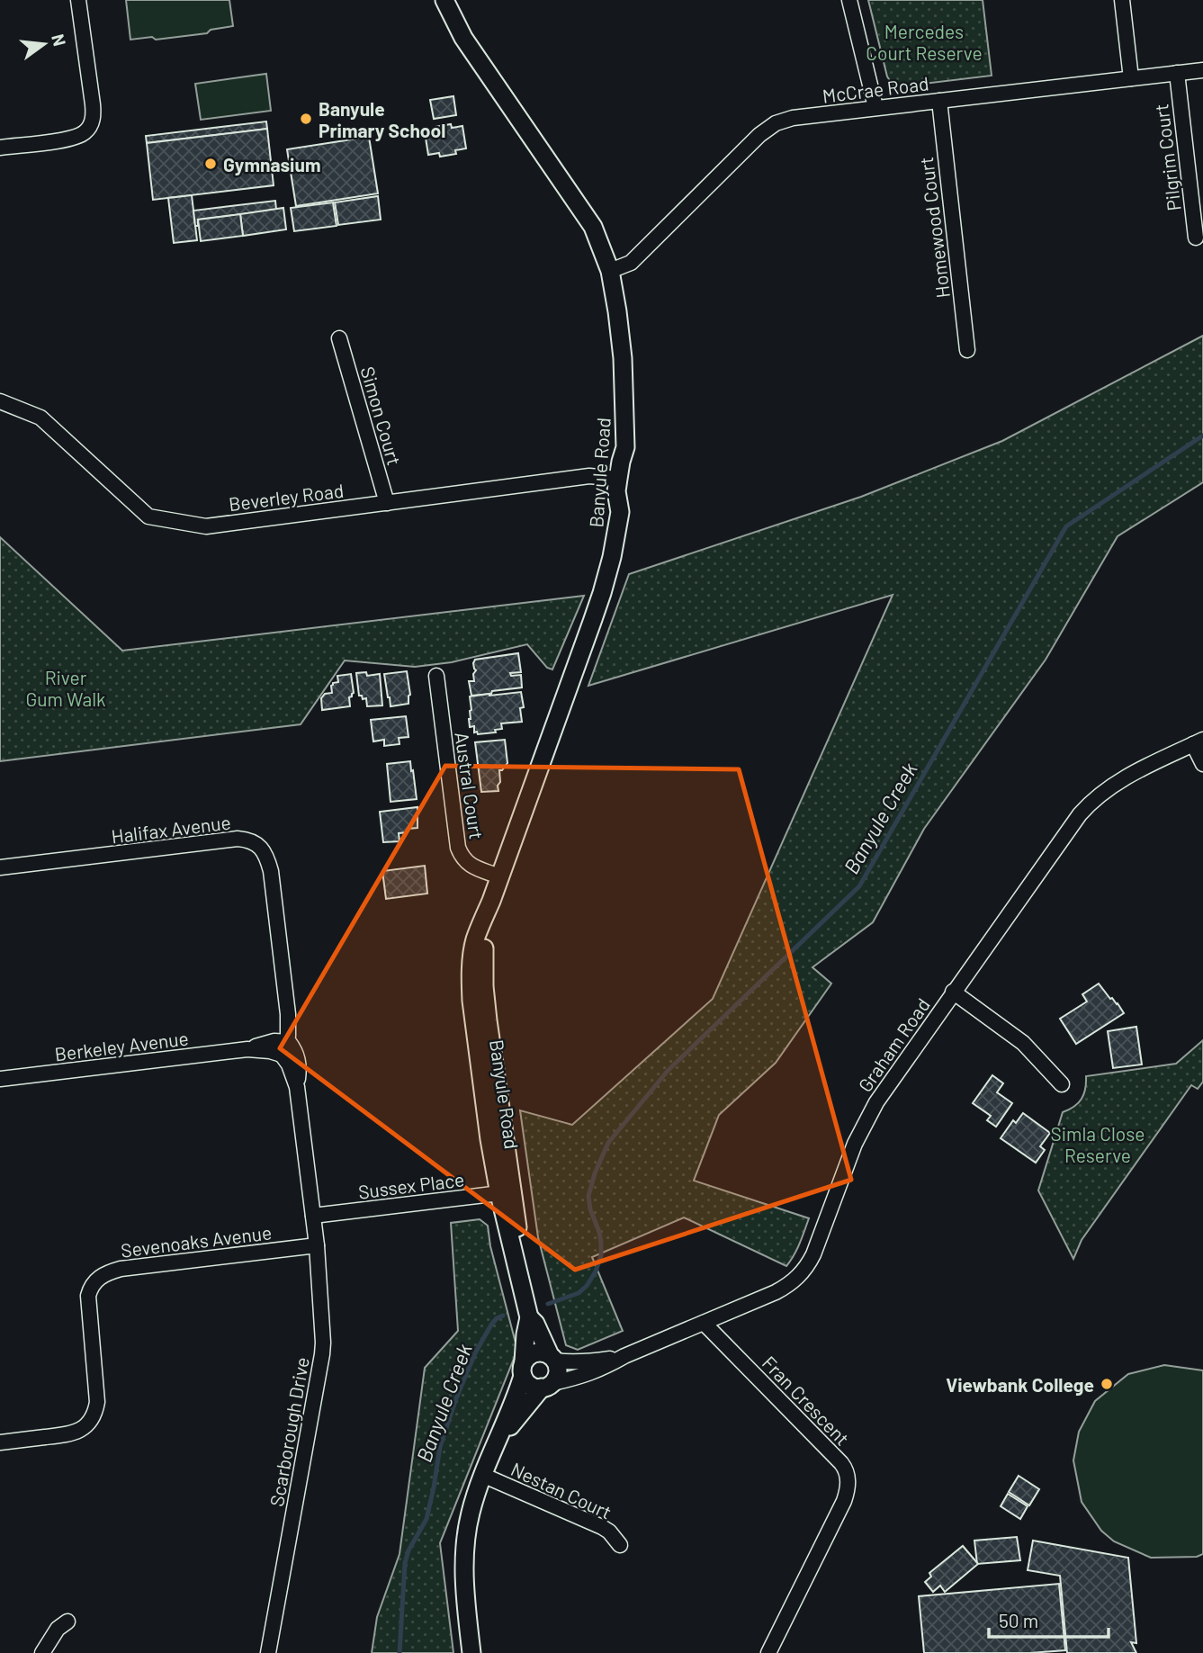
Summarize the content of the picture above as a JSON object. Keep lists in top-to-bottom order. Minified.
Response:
{"streets":{"street":["McCrae Road","Pilgrim Court","Homewood Court","Simon Court","Banyule Road","Beverley Road","Austral Court","Halifax Avenue","Graham Road","Berkeley Avenue","Sussex Place","Sevenoaks Avenue","Fran Crescent","Scarborough Drive","Nestan Court"]},"crossings":[["McCrae Road","Pilgrim Court"],["McCrae Road","Homewood Court"],["McCrae Road","Banyule Road"],["Simon Court","Beverley Road"],["Banyule Road","Beverley Road"],["Banyule Road","Austral Court"],["Banyule Road","Graham Road"],["Banyule Road","Sussex Place"],["Banyule Road","Nestan Court"],["Halifax Avenue","Berkeley Avenue"],["Halifax Avenue","Sussex Place"],["Halifax Avenue","Scarborough Drive"],["Graham Road","Fran Crescent"],["Sussex Place","Scarborough Drive"],["Sevenoaks Avenue","Scarborough Drive"]],"water":["Banyule Creek"],"parks":["Mercedes Court Reserve","River Gum Walk","Simla Close Reserve"],"places":["Banyule Primary School","Gymnasium","Viewbank College"],"scale_bar":"50 m","north":"right"}
